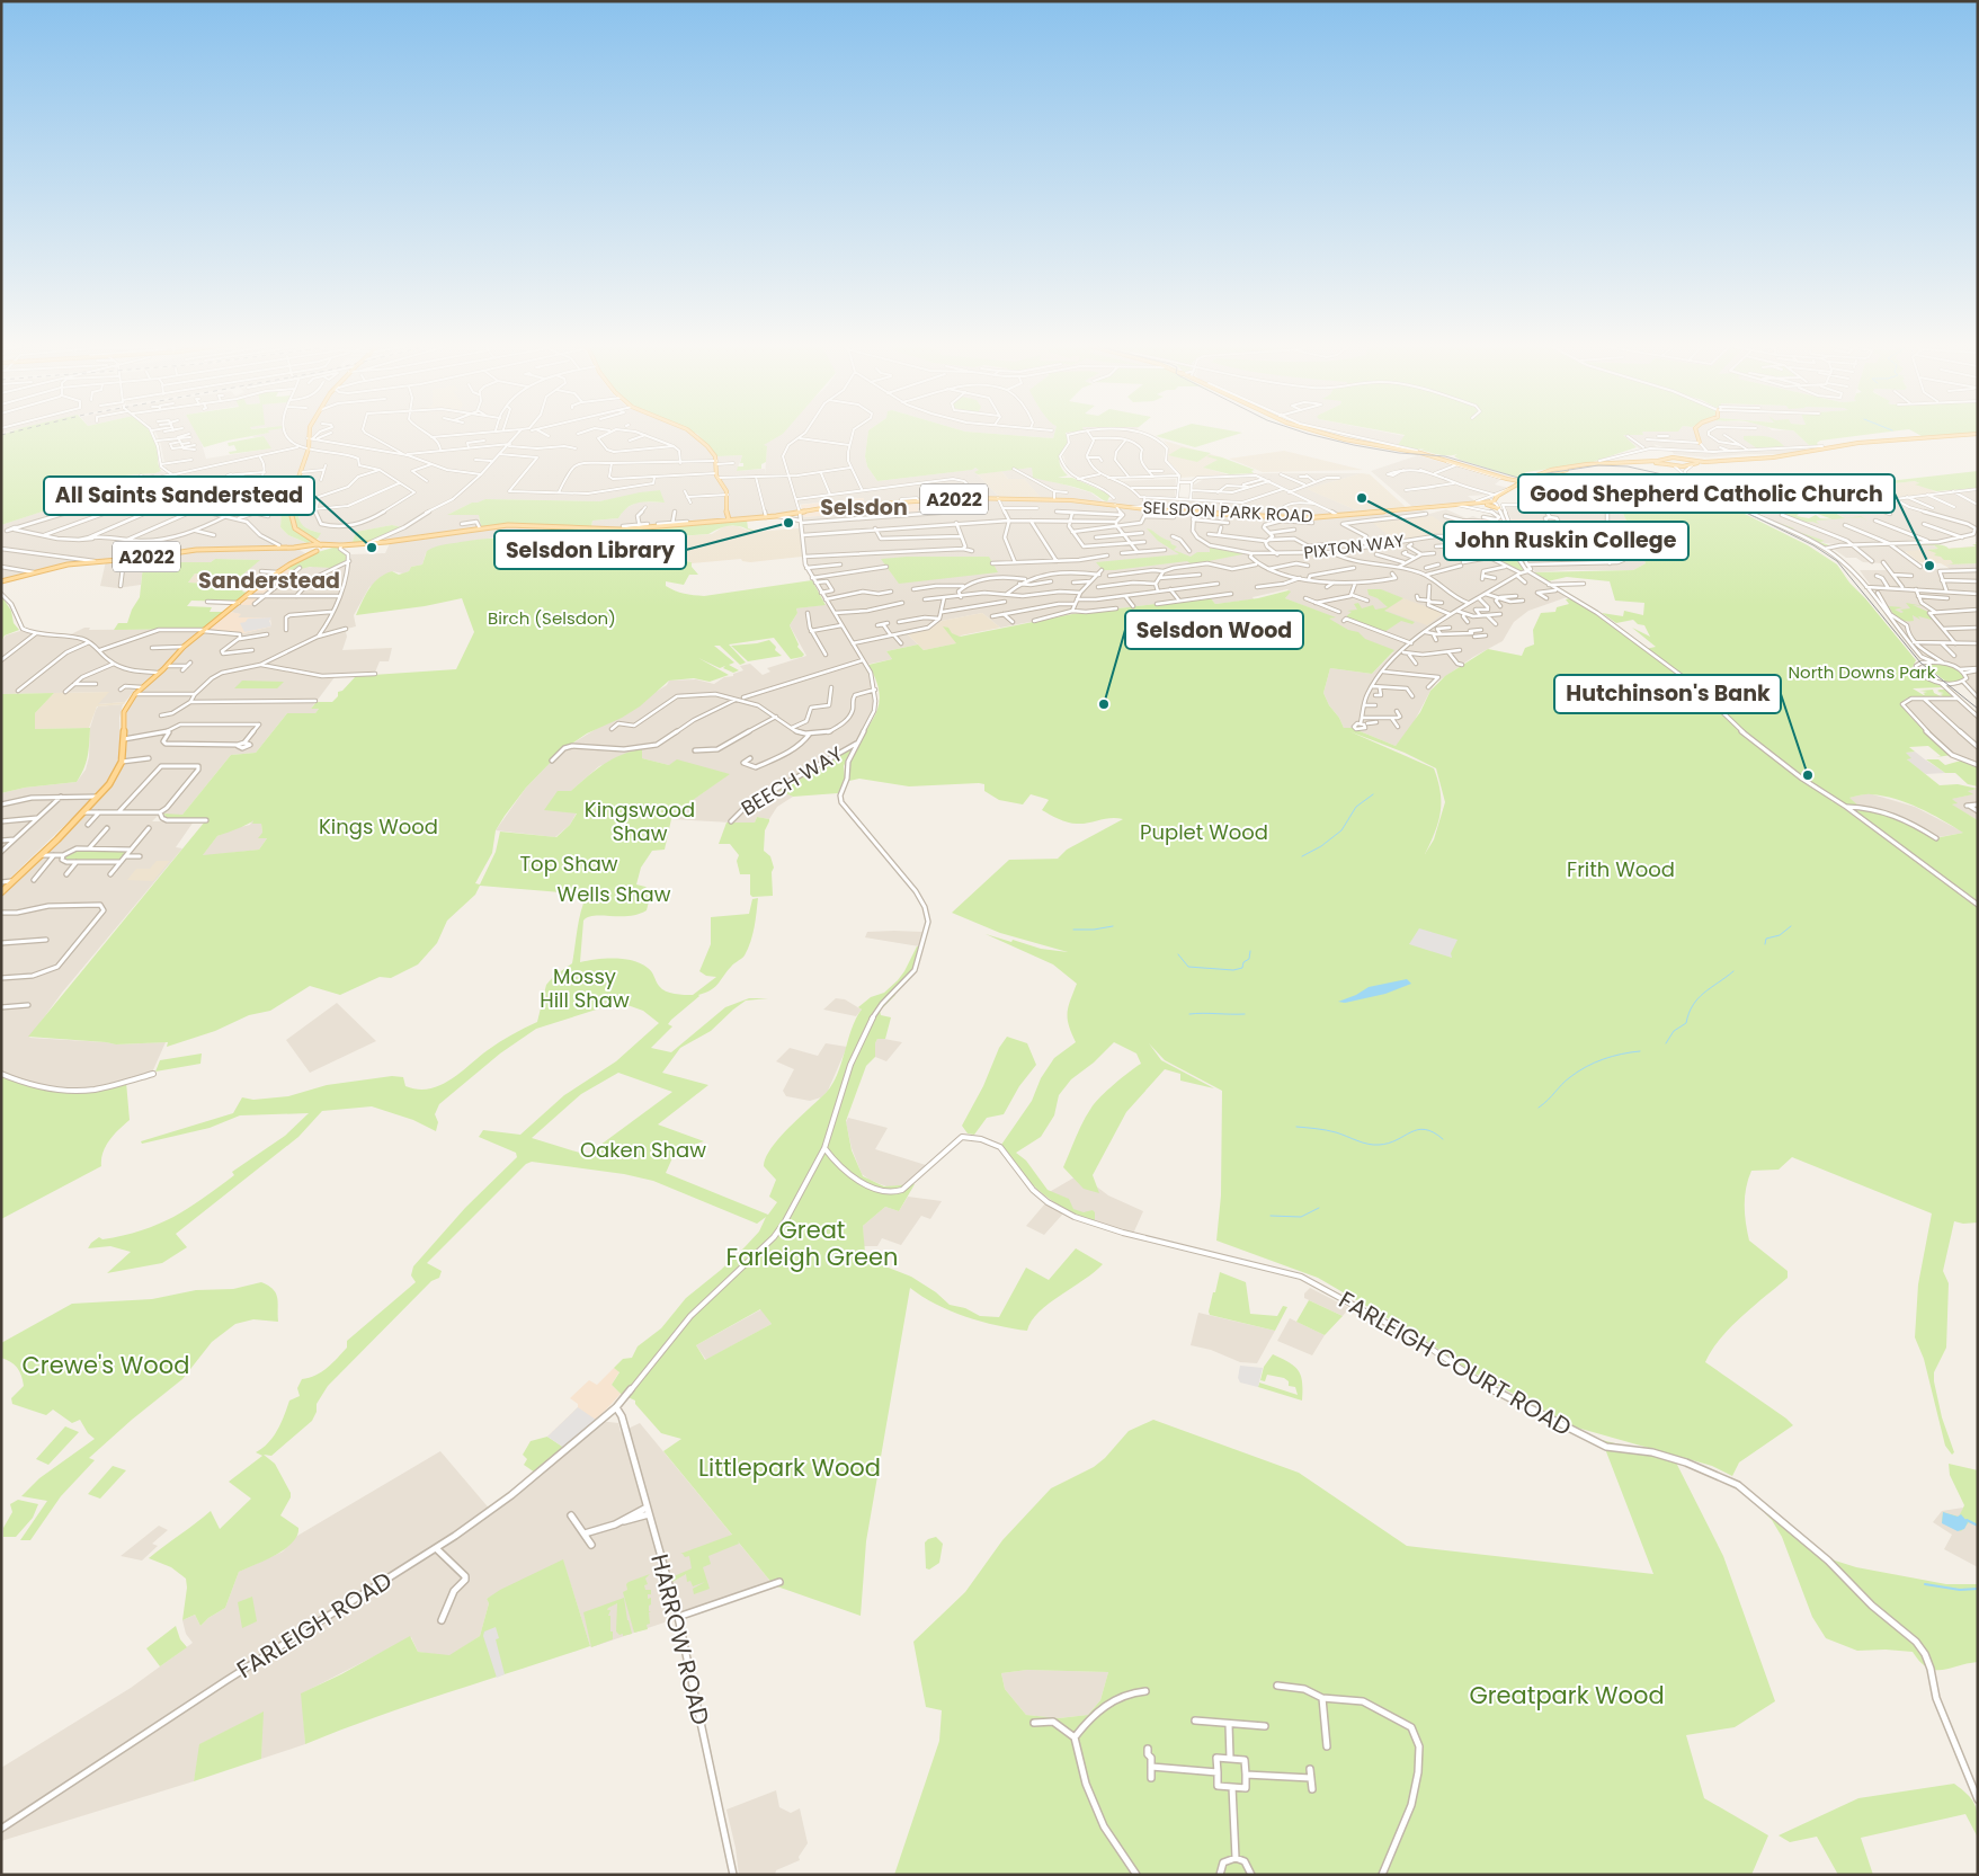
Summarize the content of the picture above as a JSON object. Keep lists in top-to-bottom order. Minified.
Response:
{"streets":{"main road":["A2022","SELSDON PARK ROAD"],"street":["PIXTON WAY","BEECH WAY","FARLEIGH COURT ROAD","FARLEIGH ROAD","HARROW ROAD"]},"crossings":[["A2022","SELSDON PARK ROAD"],["BEECH WAY","FARLEIGH ROAD"],["FARLEIGH COURT ROAD","FARLEIGH ROAD"],["FARLEIGH ROAD","HARROW ROAD"]],"districts":["Selsdon","Sanderstead"],"parks":["Birch (Selsdon)","North Downs Park","Kingswood Shaw","Kings Wood","Puplet Wood","Top Shaw","Frith Wood","Wells Shaw","Mossy Hill Shaw","Oaken Shaw","Great Farleigh Green","Crewe's Wood","Littlepark Wood","Greatpark Wood"],"places":["John Ruskin College","Selsdon Library","All Saints Sanderstead","Good Shepherd Catholic Church","Selsdon Wood","Hutchinson's Bank"]}
